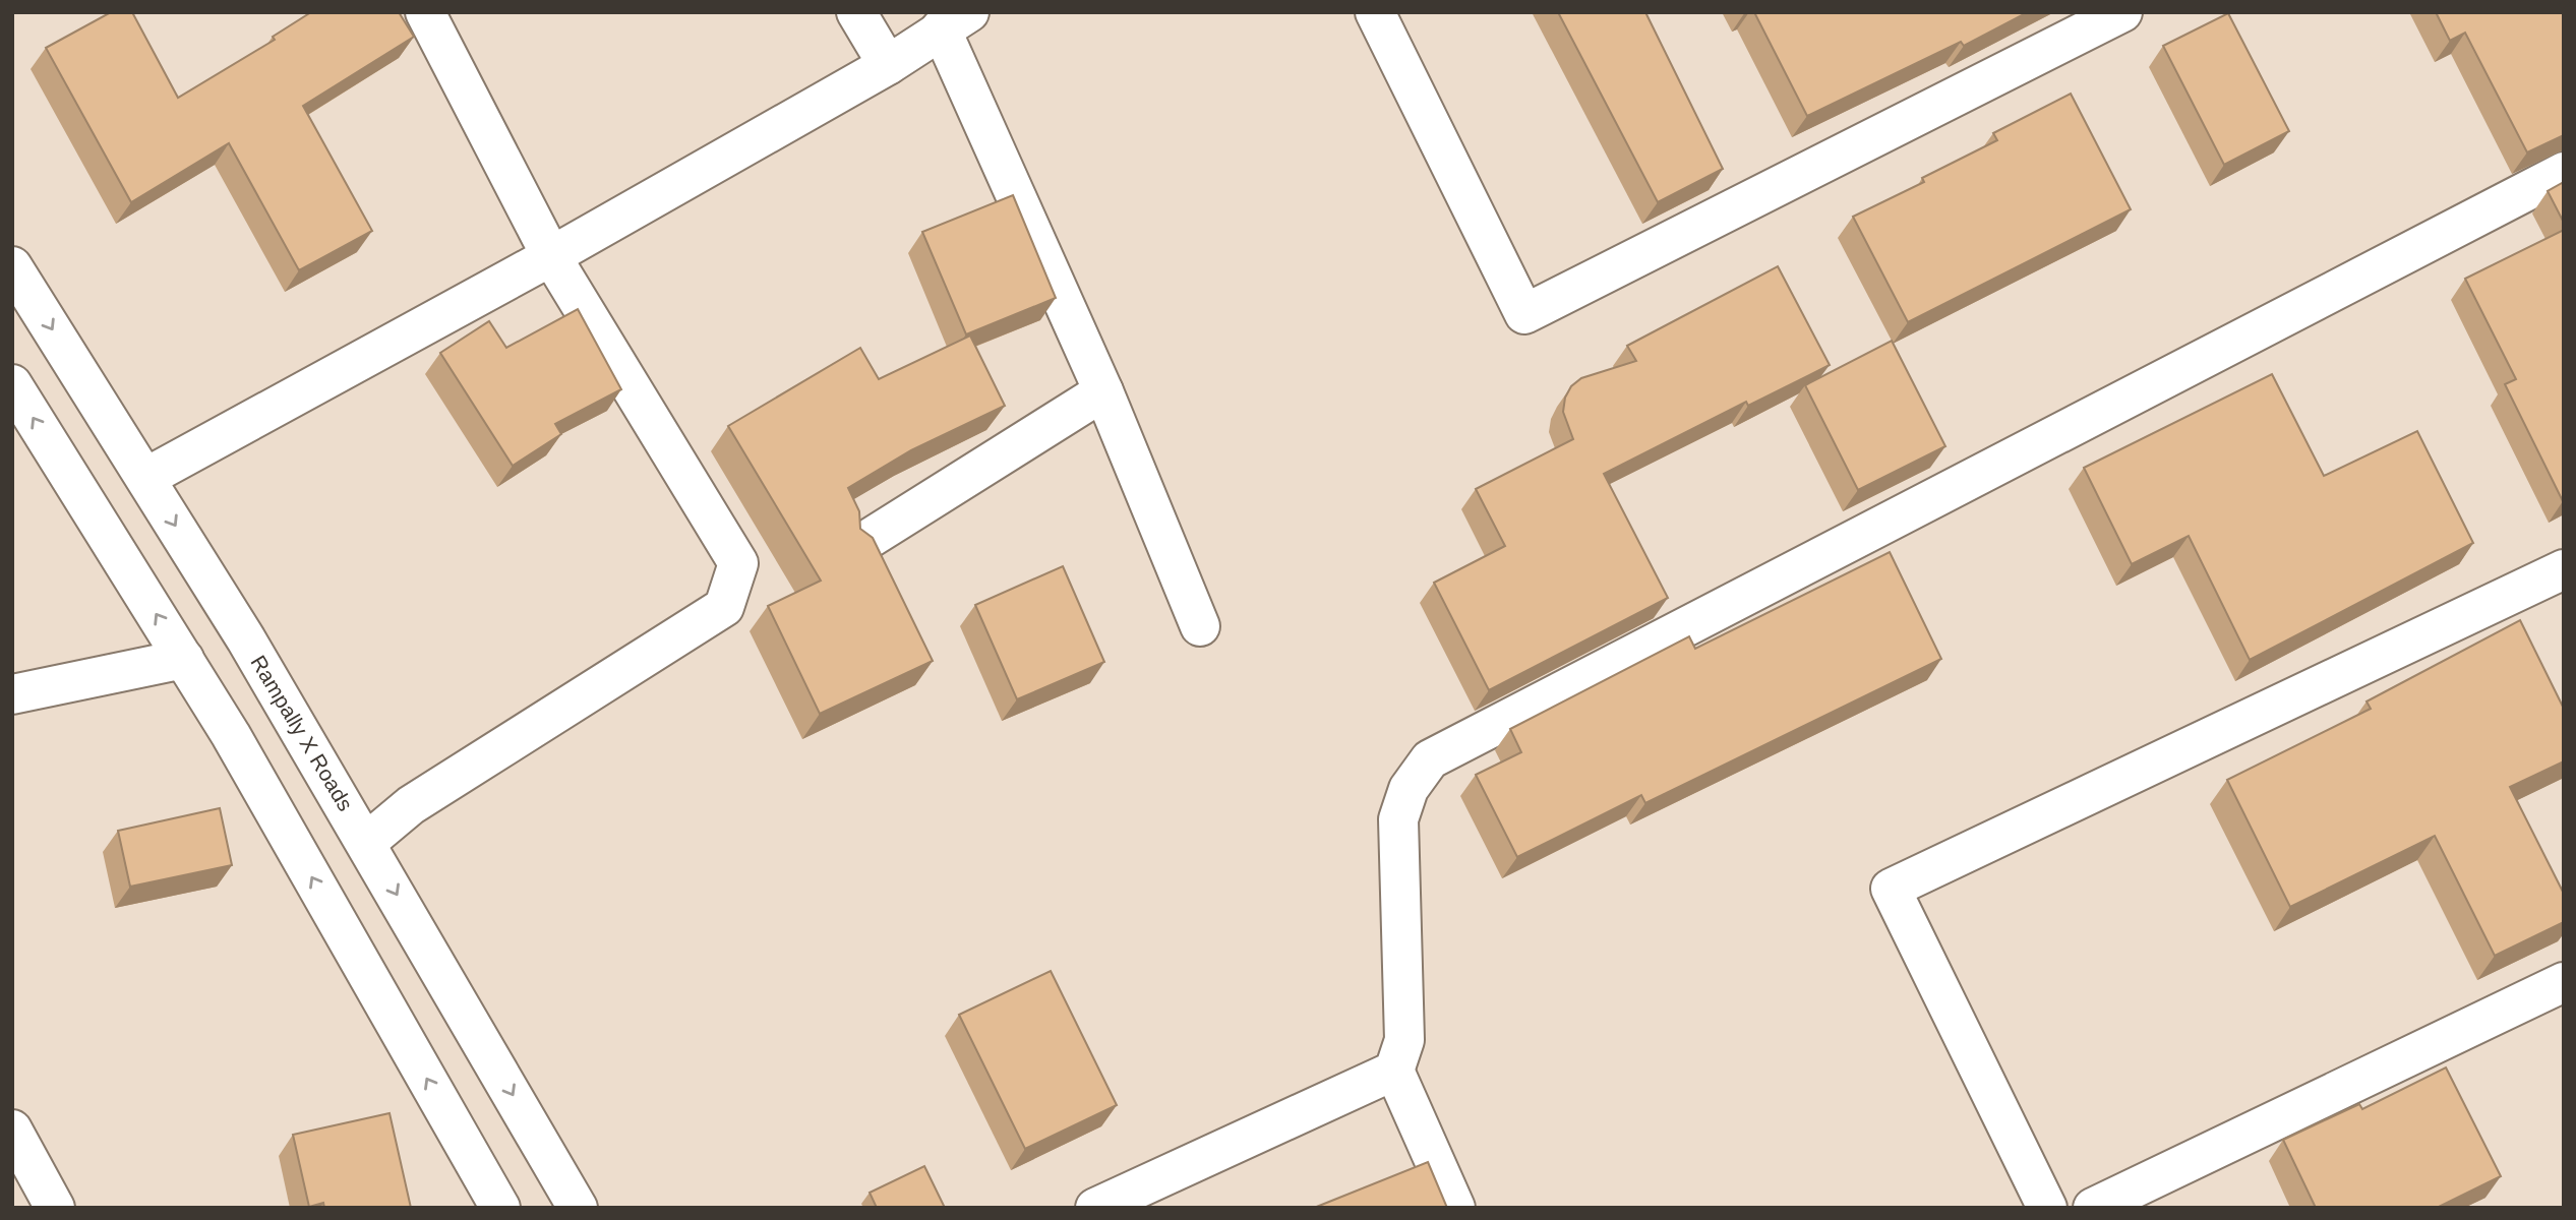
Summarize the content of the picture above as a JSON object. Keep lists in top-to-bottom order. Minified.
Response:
{"streets":{"street":["Rampally X Roads"]}}
